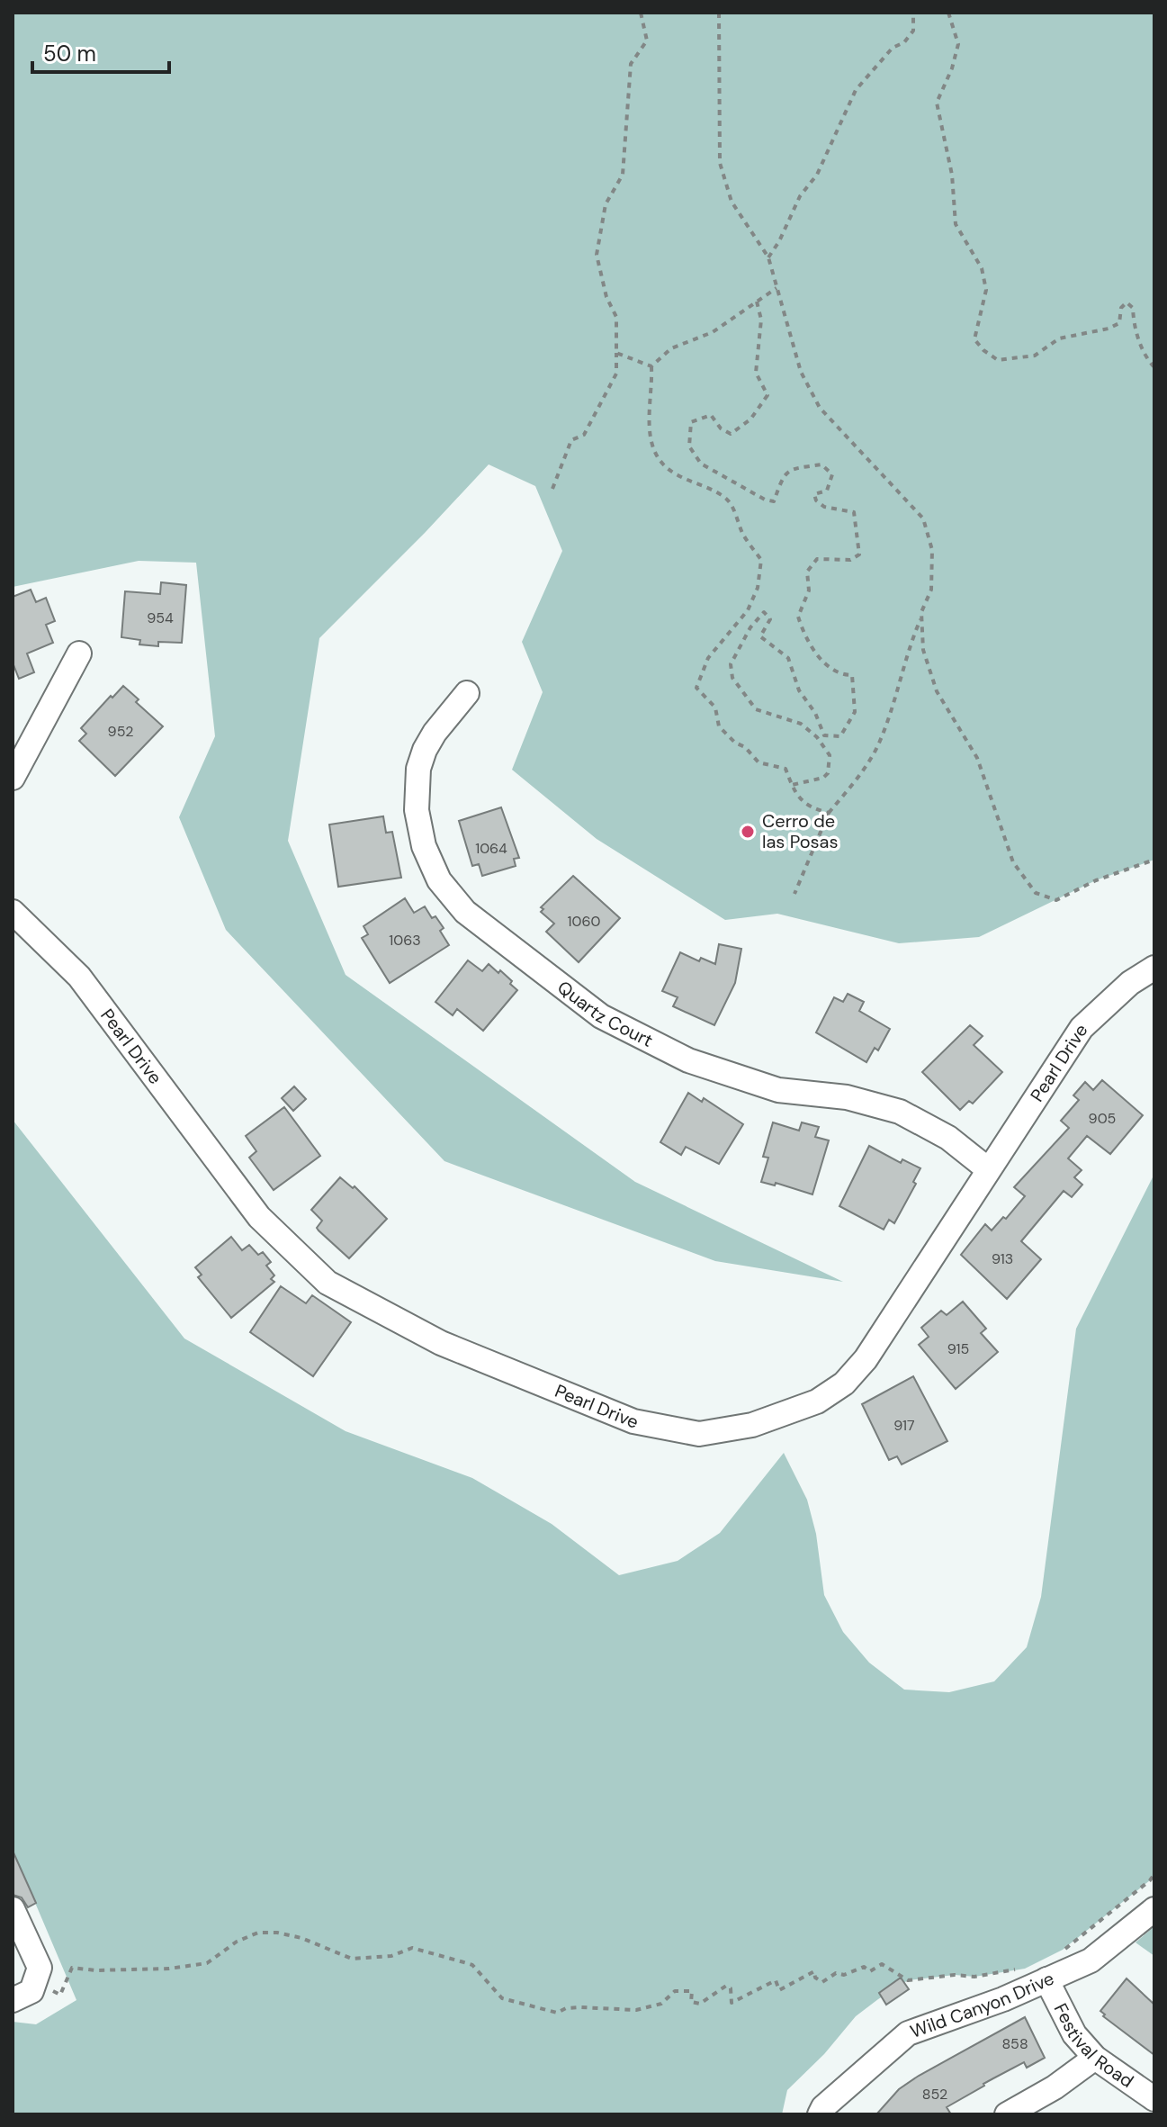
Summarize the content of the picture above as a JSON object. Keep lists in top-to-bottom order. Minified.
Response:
{"streets":{"street":["Quartz Court","Pearl Drive","Wild Canyon Drive","Festival Road"]},"crossings":[["Quartz Court","Pearl Drive"],["Wild Canyon Drive","Festival Road"]],"places":["Cerro de las Posas"],"house_numbers":["954","952","1064","1060","1063","905","913","915","917","858","852"],"scale_bar":"50 m"}
